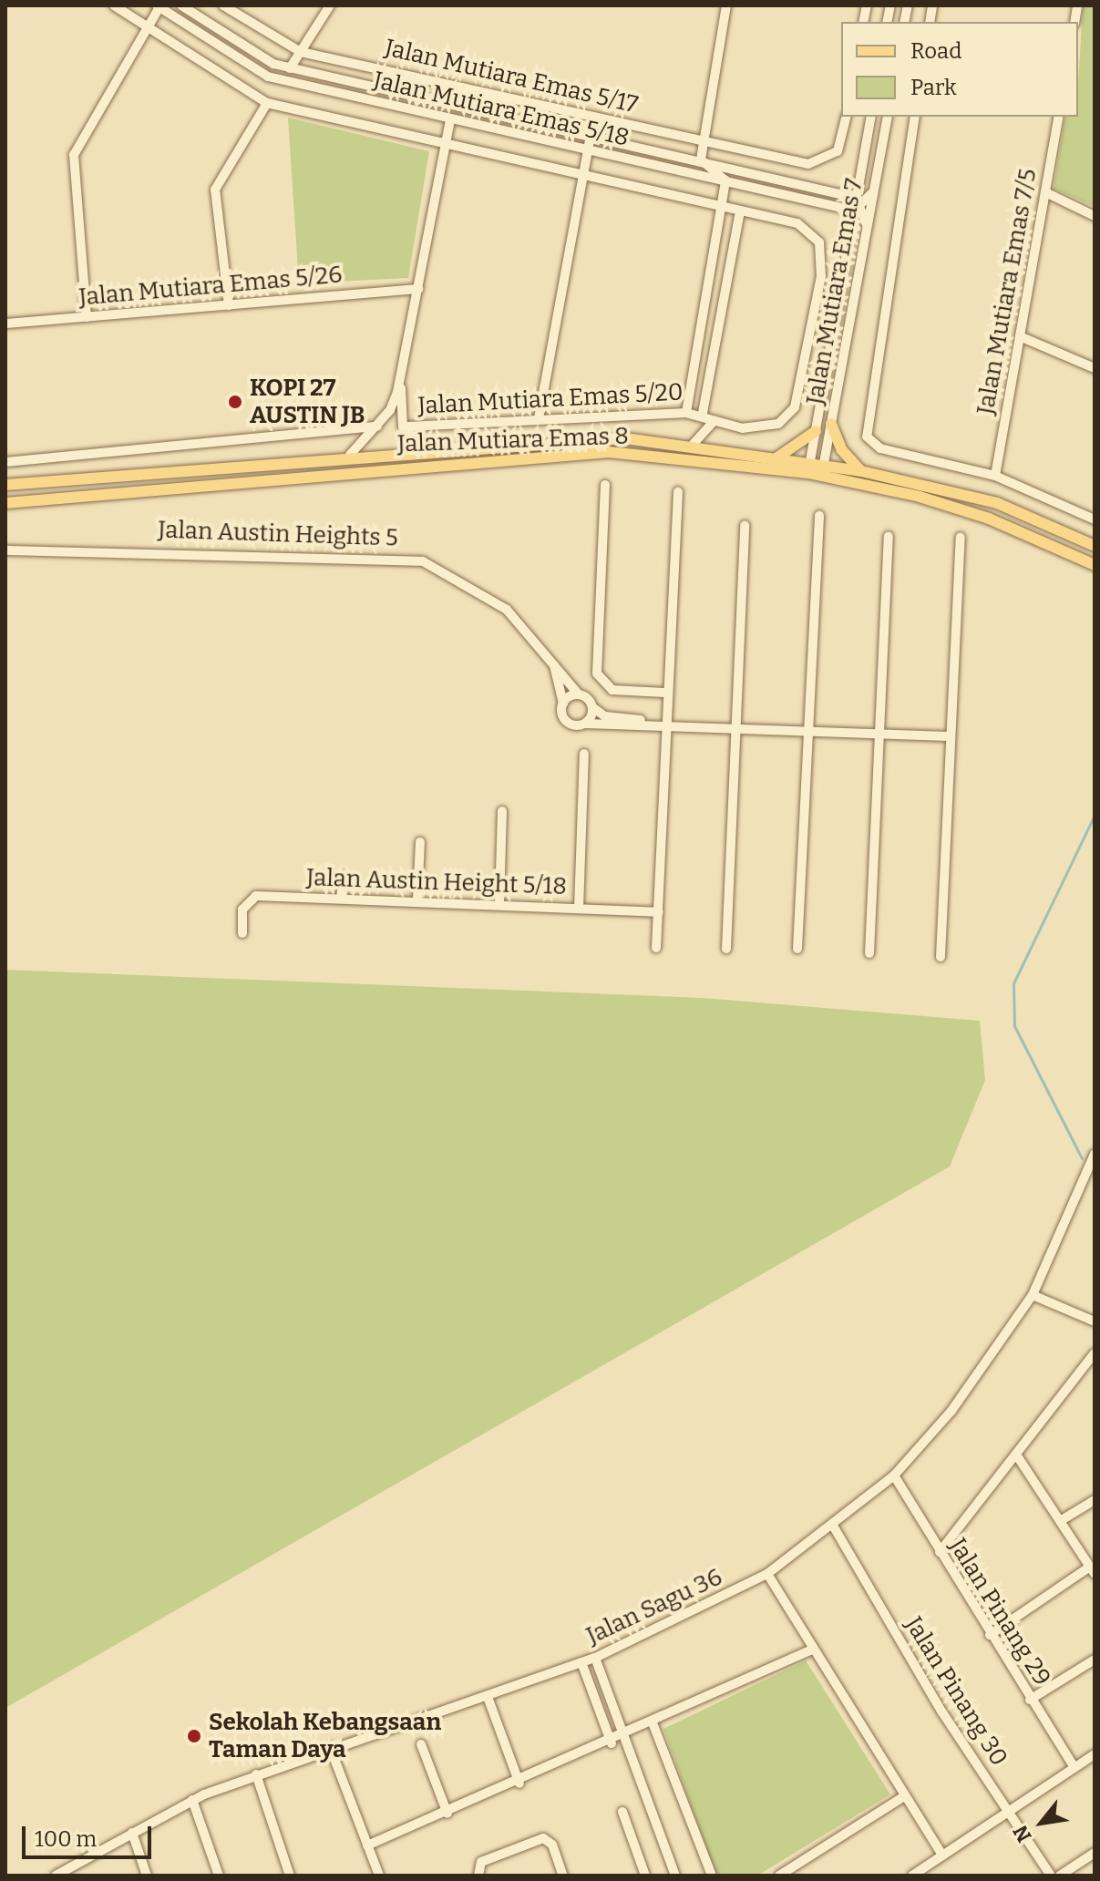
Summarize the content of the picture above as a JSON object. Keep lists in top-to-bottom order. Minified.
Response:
{"streets":{"main road":["Jalan Mutiara Emas 8"],"street":["Jalan Mutiara Emas 5/17","Jalan Mutiara Emas 5/18","Jalan Mutiara Emas 5/26","Jalan Mutiara Emas 7","Jalan Mutiara Emas 7/5","Jalan Mutiara Emas 5/20","Jalan Austin Heights 5","Jalan Austin Height 5/18","Jalan Sagu 36","Jalan Pinang 29","Jalan Pinang 30"]},"crossings":[["Jalan Mutiara Emas 5/18","Jalan Mutiara Emas 7"],["Jalan Mutiara Emas 7","Jalan Mutiara Emas 8"],["Jalan Sagu 36","Jalan Pinang 29"],["Jalan Sagu 36","Jalan Pinang 30"]],"places":["KOPI 27 AUSTIN JB","Sekolah Kebangsaan Taman Daya"],"legend":["Road","Park"],"scale_bar":"100 m","north":"bottom left"}
